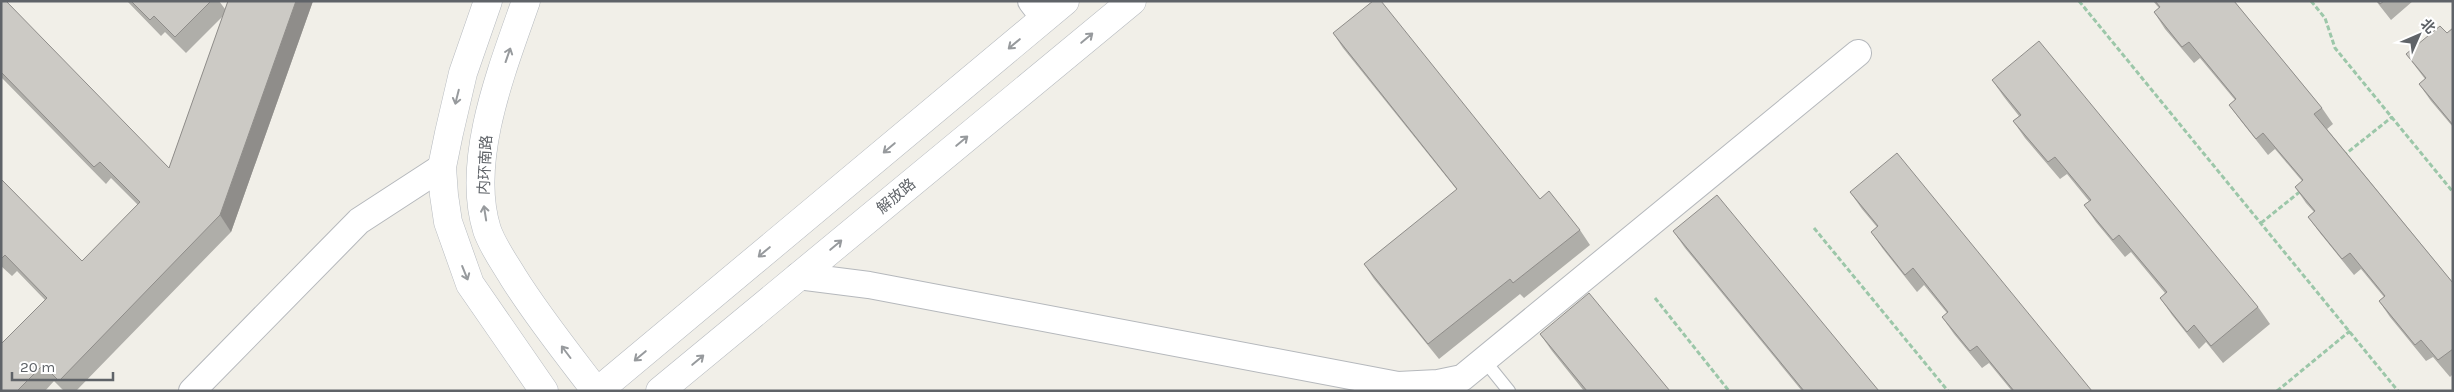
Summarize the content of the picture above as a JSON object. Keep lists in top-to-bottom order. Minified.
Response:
{"streets":{"main road":["内环南路","解放路"]},"scale_bar":"20 m","north":"top right"}
